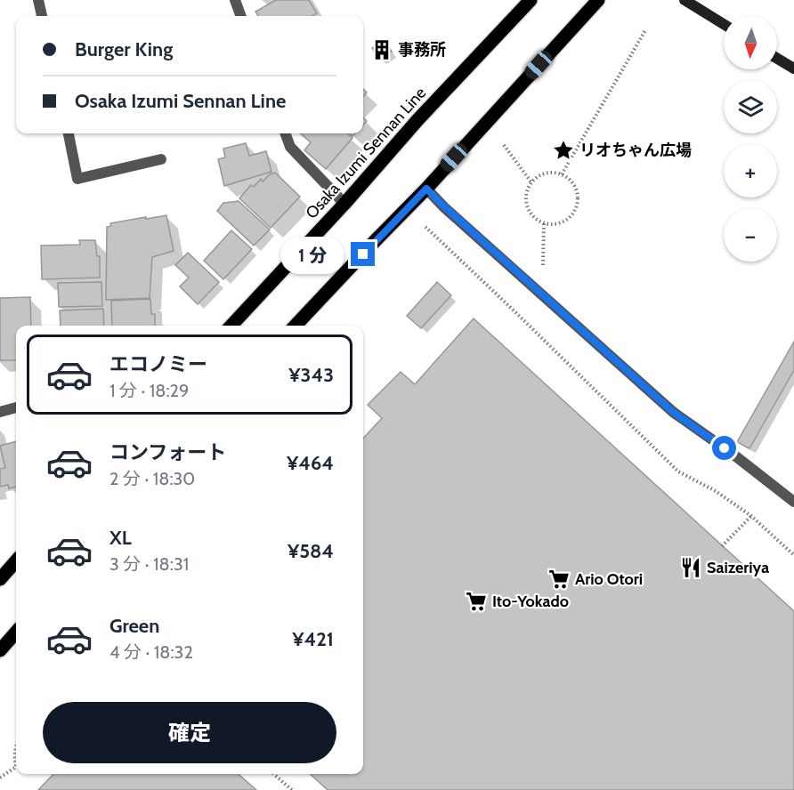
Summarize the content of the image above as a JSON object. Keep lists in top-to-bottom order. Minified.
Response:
{"streets":{"main road":["Osaka Izumi Sennan Line"]},"places":{"building":["事務所"],"place":["リオちゃん広場"],"restaurant":["Saizeriya"],"supermarket":["Ario Otori","Ito-Yokado"]},"north":"bottom","page":{"map_buttons":["+","−"],"banner":["Burger King","Osaka Izumi Sennan Line"],"bubble":"1 分","list":[{"name":"エコノミー","note":"1 分 · 18:29","value":"¥343"},{"name":"コンフォート","note":"2 分 · 18:30","value":"¥464"},{"name":"XL","note":"3 分 · 18:31","value":"¥584"},{"name":"Green","note":"4 分 · 18:32","value":"¥421"}],"buttons":"確定"}}
